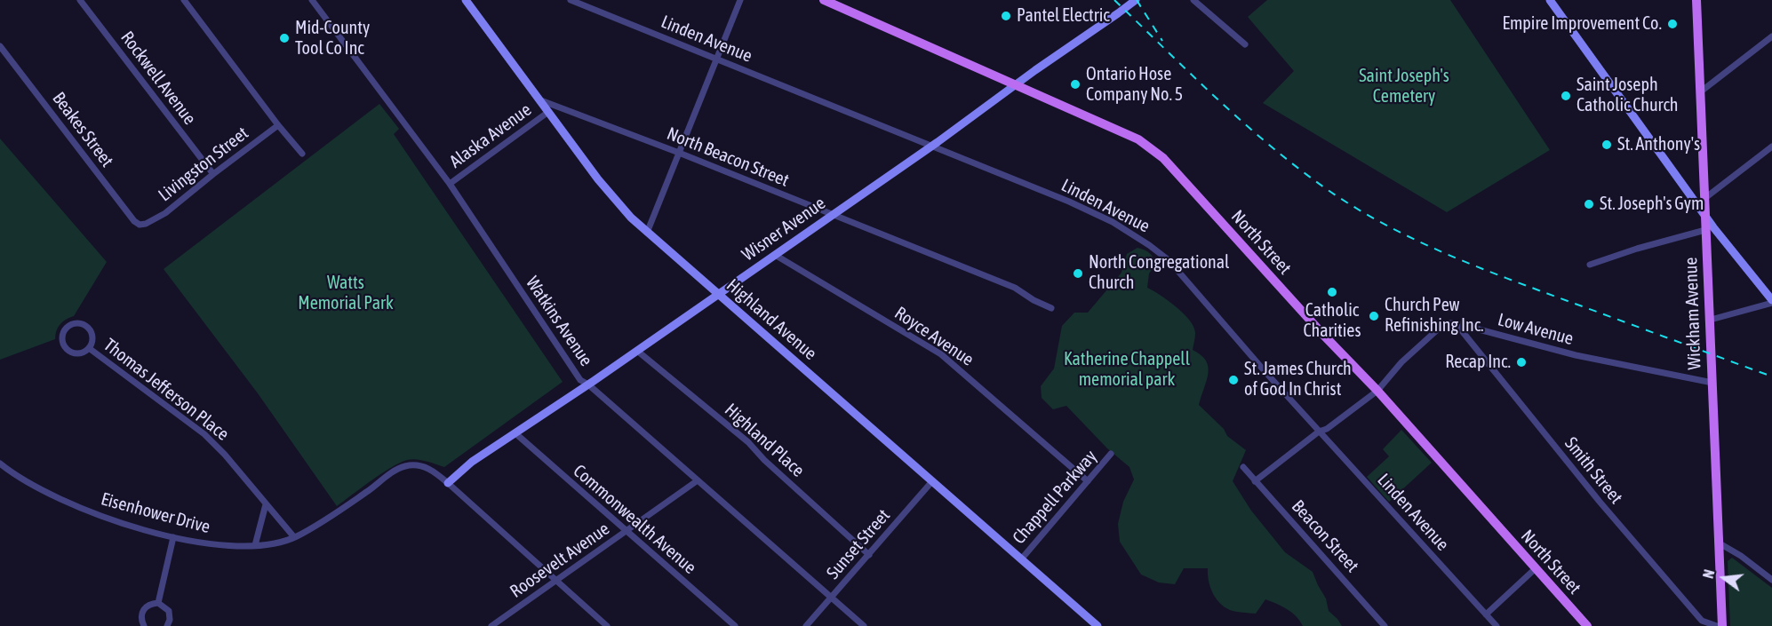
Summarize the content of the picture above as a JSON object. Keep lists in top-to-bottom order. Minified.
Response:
{"streets":{"main road":["North Street","Wickham Avenue"],"street":["Linden Avenue","Rockwell Avenue","Beakes Street","Alaska Avenue","North Beacon Street","Livingston Street","Wisner Avenue","Highland Avenue","Watkins Avenue","Low Avenue","Royce Avenue","Thomas Jefferson Place","Highland Place","Smith Street","Chappell Parkway","Eisenhower Drive","Commonwealth Avenue","Beacon Street","Sunset Street","Roosevelt Avenue"]},"crossings":[["Linden Avenue","Wisner Avenue"],["Rockwell Avenue","Livingston Street"],["Beakes Street","Livingston Street"],["Alaska Avenue","Highland Avenue"],["Alaska Avenue","Watkins Avenue"],["North Beacon Street","Wisner Avenue"],["North Beacon Street","Highland Avenue"],["Wisner Avenue","North Street"],["Wisner Avenue","Highland Avenue"],["Wisner Avenue","Watkins Avenue"],["Wisner Avenue","Royce Avenue"],["Wisner Avenue","Highland Place"],["Wisner Avenue","Eisenhower Drive"],["Wisner Avenue","Commonwealth Avenue"],["Wickham Avenue","Low Avenue"],["Highland Avenue","Chappell Parkway"],["Highland Avenue","Sunset Street"],["Watkins Avenue","Sunset Street"],["Watkins Avenue","Roosevelt Avenue"],["Low Avenue","Smith Street"],["Royce Avenue","Chappell Parkway"],["Thomas Jefferson Place","Eisenhower Drive"],["Highland Place","Sunset Street"],["Commonwealth Avenue","Roosevelt Avenue"]],"parks":["Saint Joseph's Cemetery","Watts Memorial Park","Katherine Chappell memorial park"],"places":["Pantel Electric","Empire Improvement Co.","Mid-County Tool Co Inc","Ontario Hose Company No. 5","Saint Joseph Catholic Church","St. Anthony's","St. Joseph's Gym","North Congregational Church","Catholic Charities","Church Pew Refinishing Inc.","Recap Inc.","St. James Church of God In Christ"],"north":"left"}
